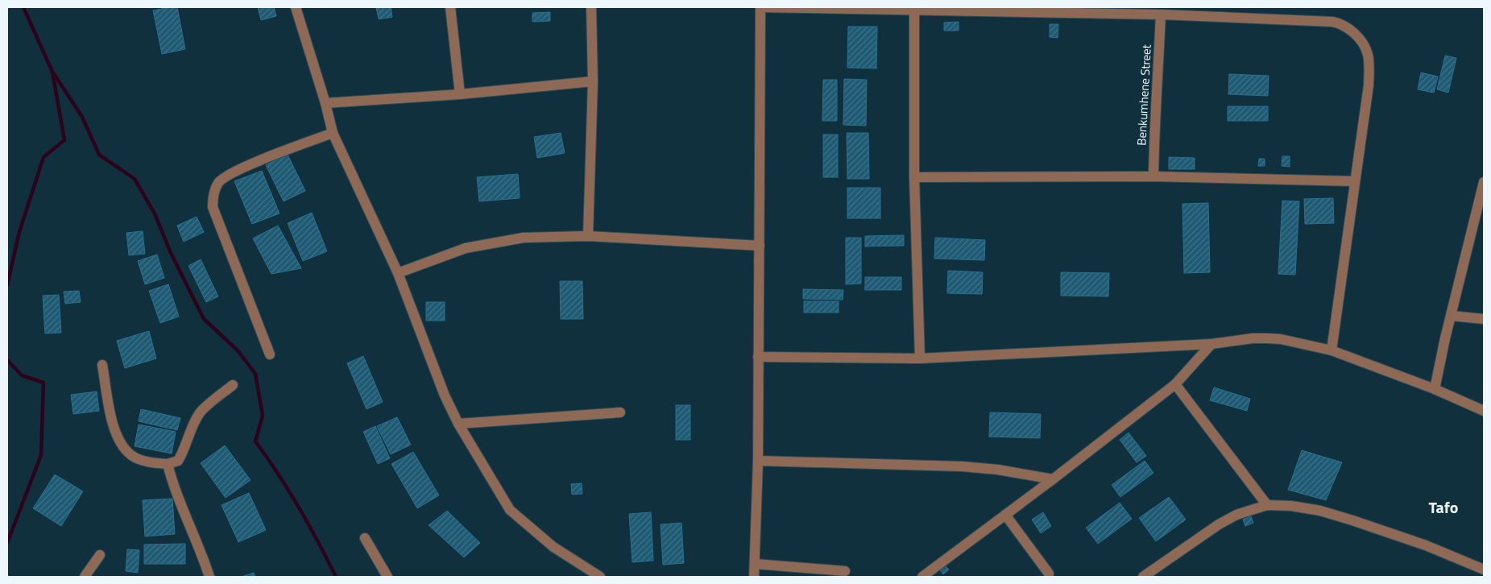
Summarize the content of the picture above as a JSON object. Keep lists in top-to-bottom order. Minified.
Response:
{"streets":{"street":["Benkumhene Street"]},"districts":["Tafo"]}
